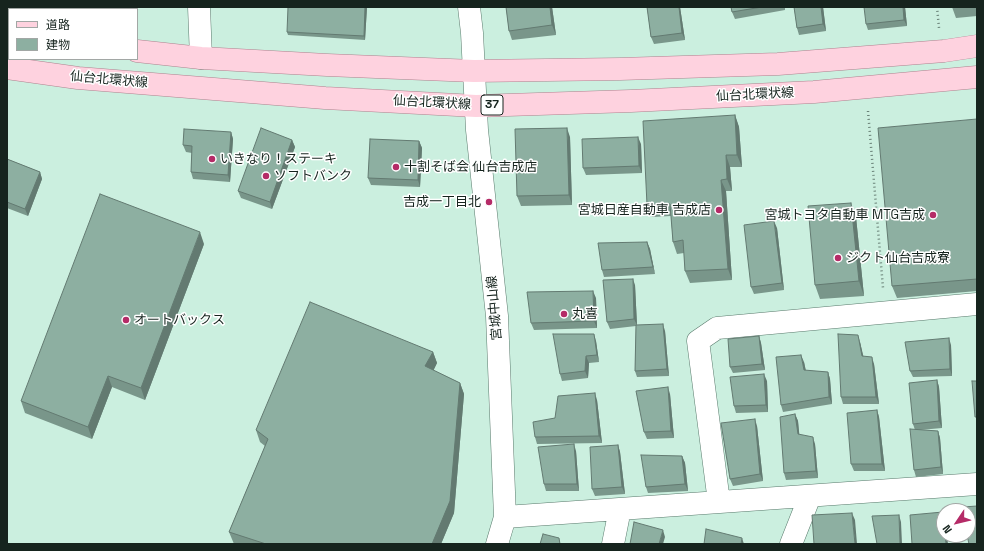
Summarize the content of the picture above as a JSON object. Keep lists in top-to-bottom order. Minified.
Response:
{"streets":{"main road":["仙台北環状線","37"],"street":["宮城中山線"]},"crossings":[["仙台北環状線","宮城中山線"]],"places":["いきなり！ステーキ","十割そば会 仙台吉成店","ソフトバンク","吉成一丁目北","宮城日産自動車 吉成店","宮城トヨタ自動車 MTG吉成","ジクト仙台吉成寮","丸喜","オートバックス"],"legend":["道路","建物"],"north":"bottom left"}
